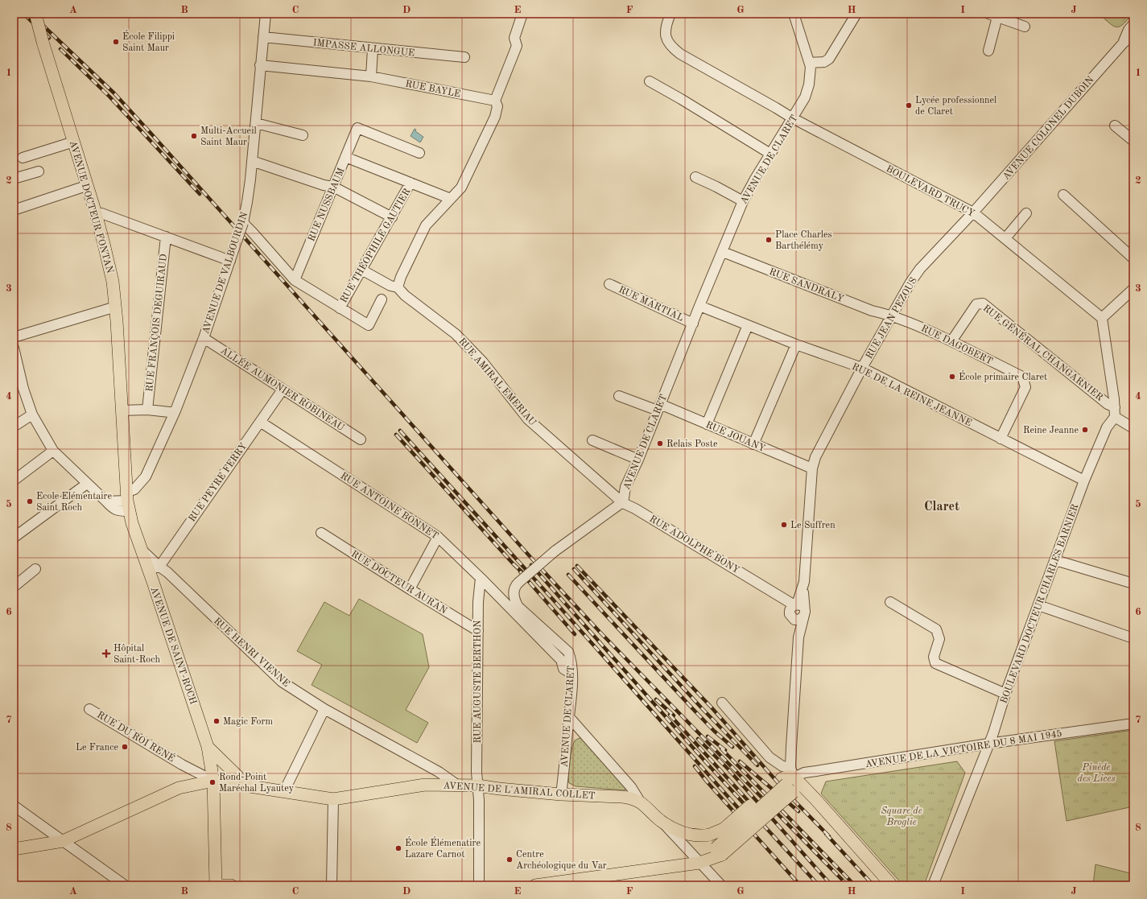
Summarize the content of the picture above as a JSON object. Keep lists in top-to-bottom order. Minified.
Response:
{"streets":{"main road":["AVENUE DOCTEUR FONTAN","AVENUE DE SAINT-ROCH","AVENUE DE L'AMIRAL COLLET"],"street":["IMPASSE ALLONGUE","RUE BAYLE","AVENUE COLONEL DUBOIN","AVENUE DE CLARET","BOULEVARD TRUCY","RUE NUSSBAUM","RUE THÉOPHILE GAUTIER","AVENUE DE VALBOURDIN","RUE SANDRALY","RUE MARTIAL","RUE JEAN PEZOUS","RUE FRANÇOIS DEGUIRAUD","RUE DAGOBERT","RUE GÉNÉRAL CHANGARNIER","RUE AMIRAL EMERIAU","ALLÉE AUMONIER ROBINEAU","RUE DE LA REINE JEANNE","RUE JOUANY","RUE PEYRE FERRY","RUE ANTOINE BONNET","RUE ADOLPHE BONY","RUE DOCTEUR AURAN","BOULEVARD DOCTEUR CHARLES BARNIER","RUE HENRI VIENNE","RUE AUGUSTE BERTHON","RUE DU ROI RENÉ","AVENUE DE LA VICTOIRE DU 8 MAI 1945"]},"crossings":[["IMPASSE ALLONGUE","AVENUE DE VALBOURDIN"],["RUE BAYLE","AVENUE DE VALBOURDIN"],["AVENUE COLONEL DUBOIN","BOULEVARD TRUCY"],["AVENUE COLONEL DUBOIN","RUE JEAN PEZOUS"],["AVENUE DE CLARET","BOULEVARD TRUCY"],["AVENUE DE CLARET","RUE SANDRALY"],["AVENUE DE CLARET","RUE MARTIAL"],["AVENUE DE CLARET","RUE AMIRAL EMERIAU"],["AVENUE DE CLARET","RUE DE LA REINE JEANNE"],["AVENUE DE CLARET","RUE JOUANY"],["AVENUE DE CLARET","RUE ANTOINE BONNET"],["AVENUE DE CLARET","RUE ADOLPHE BONY"],["AVENUE DE CLARET","AVENUE DE L'AMIRAL COLLET"],["BOULEVARD TRUCY","RUE JEAN PEZOUS"],["AVENUE DOCTEUR FONTAN","AVENUE DE VALBOURDIN"],["AVENUE DOCTEUR FONTAN","AVENUE DE SAINT-ROCH"],["AVENUE DE VALBOURDIN","ALLÉE AUMONIER ROBINEAU"],["AVENUE DE VALBOURDIN","AVENUE DE SAINT-ROCH"],["RUE SANDRALY","RUE JEAN PEZOUS"],["RUE SANDRALY","RUE DAGOBERT"],["RUE JEAN PEZOUS","RUE DAGOBERT"],["RUE JEAN PEZOUS","RUE DE LA REINE JEANNE"],["RUE JEAN PEZOUS","RUE JOUANY"],["RUE JEAN PEZOUS","RUE ADOLPHE BONY"],["RUE JEAN PEZOUS","AVENUE DE LA VICTOIRE DU 8 MAI 1945"],["RUE DAGOBERT","RUE GÉNÉRAL CHANGARNIER"],["RUE DAGOBERT","RUE DE LA REINE JEANNE"],["RUE GÉNÉRAL CHANGARNIER","BOULEVARD DOCTEUR CHARLES BARNIER"],["RUE AMIRAL EMERIAU","RUE ADOLPHE BONY"],["ALLÉE AUMONIER ROBINEAU","RUE PEYRE FERRY"],["RUE DE LA REINE JEANNE","BOULEVARD DOCTEUR CHARLES BARNIER"],["RUE PEYRE FERRY","RUE ANTOINE BONNET"],["RUE PEYRE FERRY","AVENUE DE SAINT-ROCH"],["RUE PEYRE FERRY","RUE HENRI VIENNE"],["RUE ANTOINE BONNET","RUE AUGUSTE BERTHON"],["RUE DOCTEUR AURAN","RUE AUGUSTE BERTHON"],["BOULEVARD DOCTEUR CHARLES BARNIER","AVENUE DE LA VICTOIRE DU 8 MAI 1945"],["AVENUE DE SAINT-ROCH","RUE HENRI VIENNE"],["AVENUE DE SAINT-ROCH","RUE DU ROI RENÉ"],["RUE HENRI VIENNE","AVENUE DE L'AMIRAL COLLET"],["RUE AUGUSTE BERTHON","AVENUE DE L'AMIRAL COLLET"]],"districts":["Claret"],"parks":["Pinède des Lices","Square de Broglie"],"places":{"other":["École Filippi Saint Maur","Lycée professionnel de Claret","Multi-Accueil Saint Maur","Place Charles Barthélémy","École primaire Claret","Reine Jeanne","Relais Poste","Ecole Elémentaire Saint Roch","Le Suffren","Magic Form","Le France","Rond-Point Maréchal Lyautey","École Élémenatire Lazare Carnot","Centre Archéologique du Var"],"health":["Hôpital Saint-Roch"]},"grid":{"columns":["A","B","C","D","E","F","G","H","I","J"],"rows":["1","2","3","4","5","6","7","8"]}}
